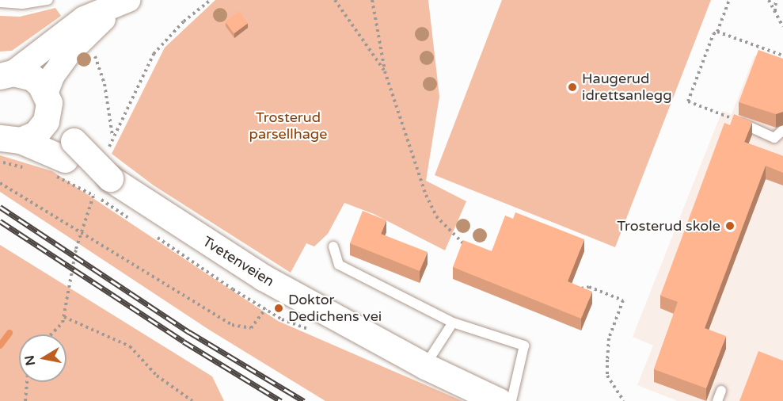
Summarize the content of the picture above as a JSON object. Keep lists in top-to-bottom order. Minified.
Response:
{"streets":{"main road":["Tvetenveien"]},"parks":["Trosterud parsellhage"],"places":["Haugerud idrettsanlegg","Trosterud skole","Doktor Dedichens vei"],"north":"left"}
